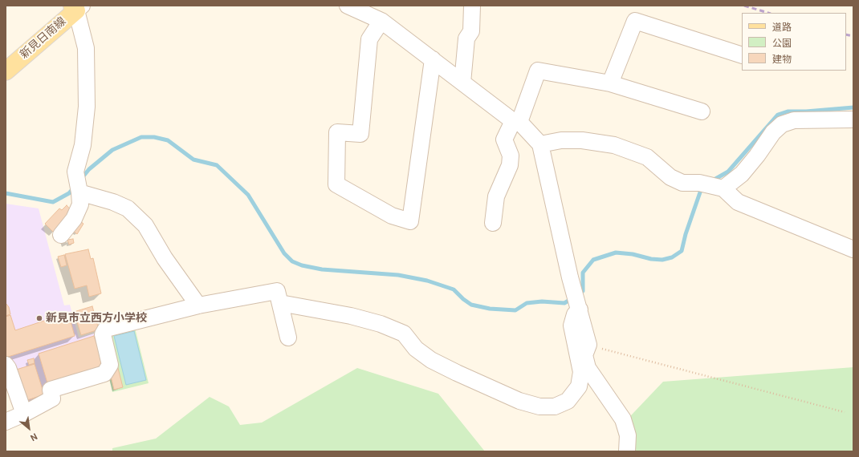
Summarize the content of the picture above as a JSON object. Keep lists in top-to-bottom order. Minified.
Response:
{"streets":{"main road":["新見日南線"]},"places":["新見市立西方小学校"],"legend":["道路","公園","建物"],"north":"bottom right"}
